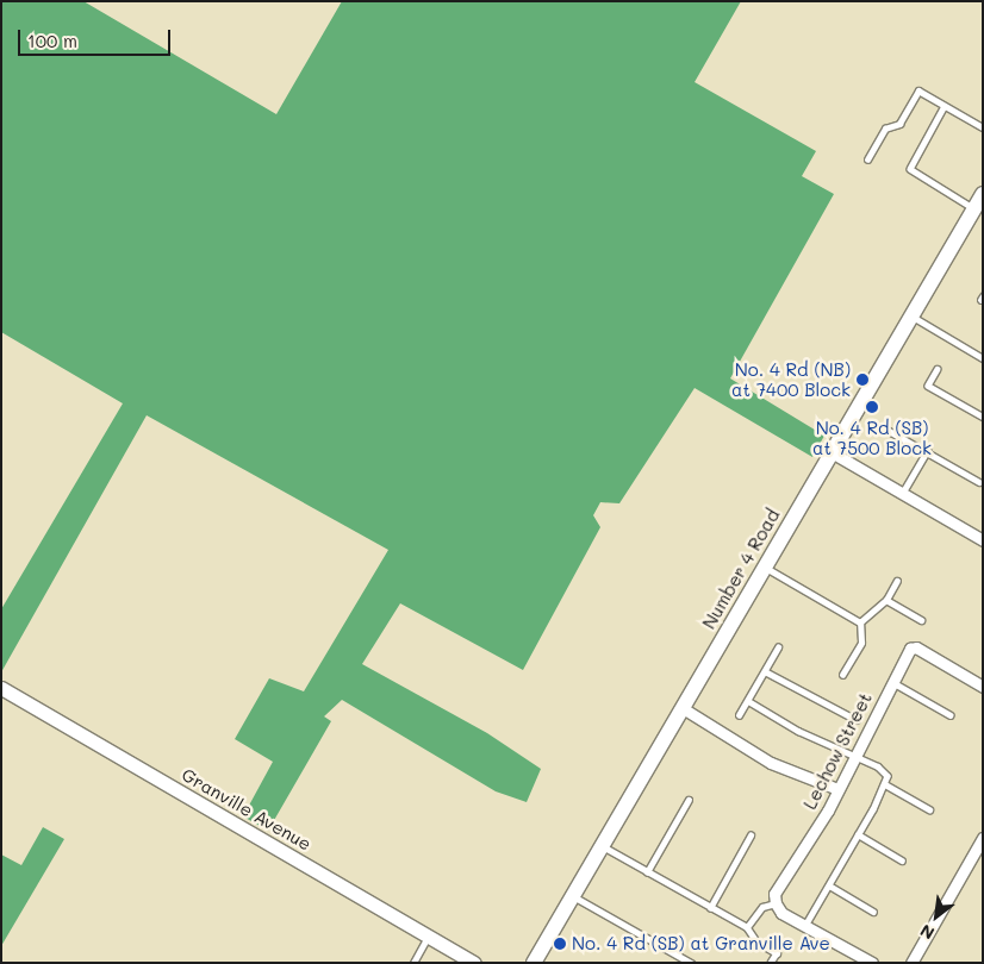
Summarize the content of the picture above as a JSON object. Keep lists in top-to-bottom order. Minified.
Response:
{"streets":{"main road":["Number 4 Road"],"street":["Lechow Street","Granville Avenue"]},"places":["No. 4 Rd (NB) at 7400 Block","No. 4 Rd (SB) at 7500 Block","No. 4 Rd (SB) at Granville Ave"],"scale_bar":"100 m","north":"bottom left"}
